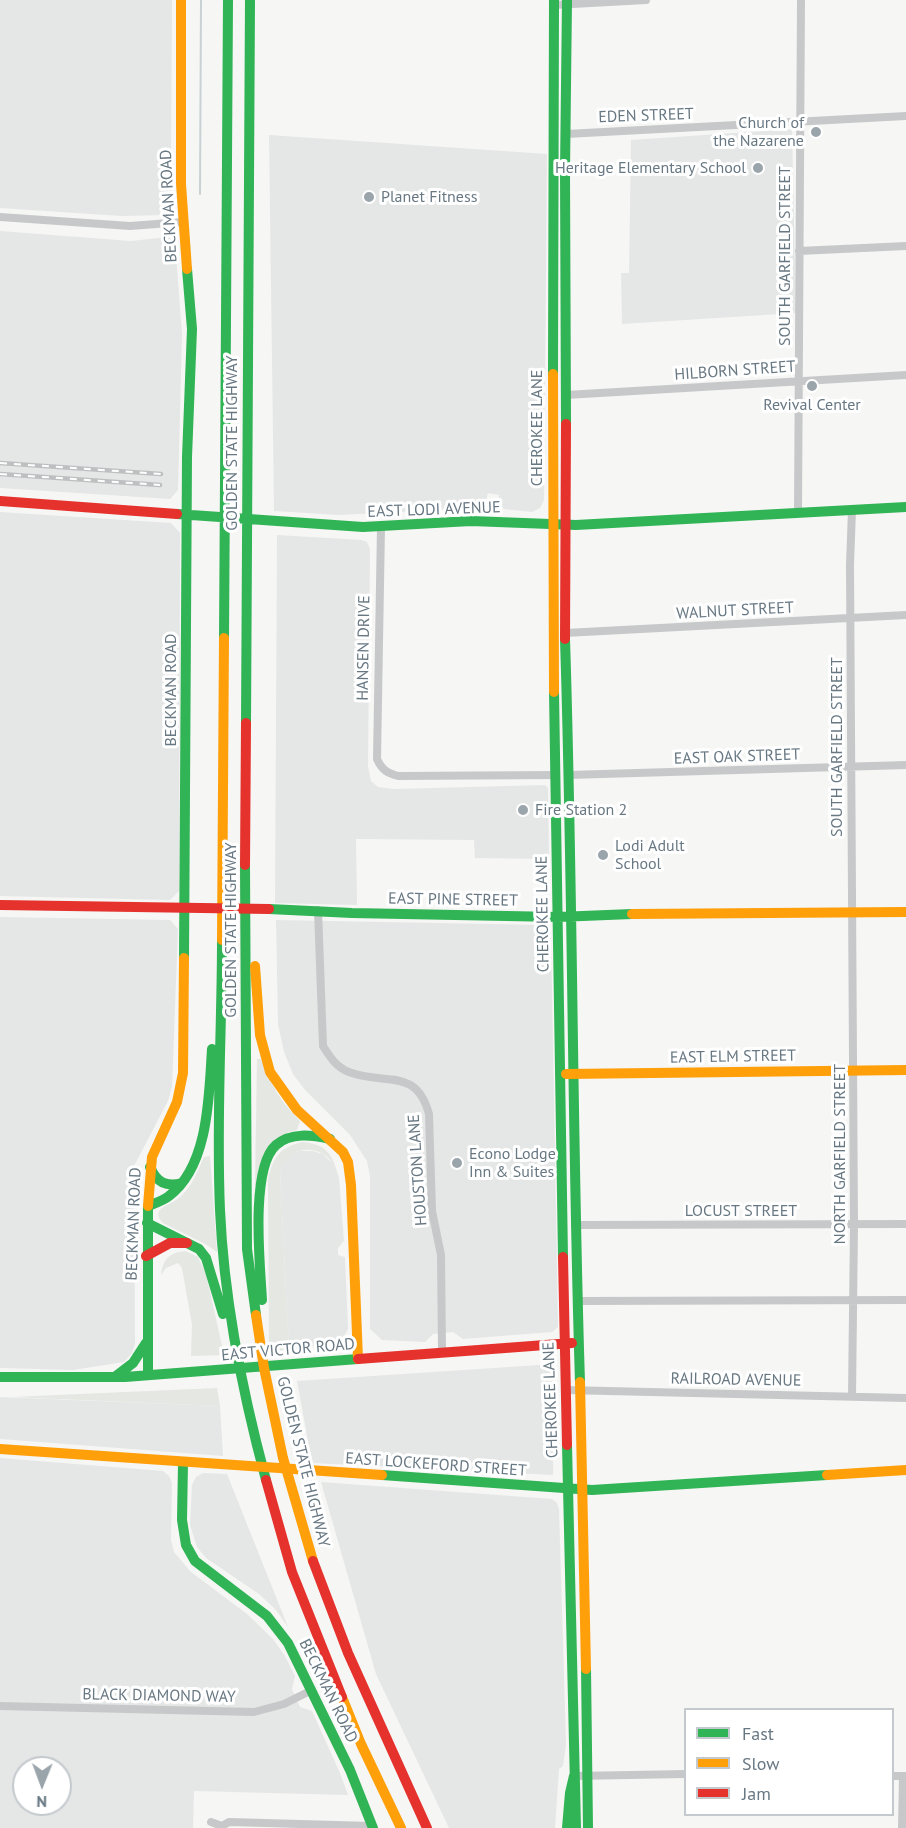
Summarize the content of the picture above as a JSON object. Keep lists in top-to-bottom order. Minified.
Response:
{"streets":{"main road":["BECKMAN ROAD","CHEROKEE LANE","GOLDEN STATE HIGHWAY","EAST LODI AVENUE","EAST PINE STREET","EAST ELM STREET","EAST VICTOR ROAD","EAST LOCKEFORD STREET"],"street":["EDEN STREET","SOUTH GARFIELD STREET","HILBORN STREET","WALNUT STREET","HANSEN DRIVE","EAST OAK STREET","NORTH GARFIELD STREET","HOUSTON LANE","LOCUST STREET","RAILROAD AVENUE","BLACK DIAMOND WAY"]},"crossings":[["EDEN STREET","SOUTH GARFIELD STREET"],["EDEN STREET","CHEROKEE LANE"],["BECKMAN ROAD","EAST LODI AVENUE"],["BECKMAN ROAD","EAST PINE STREET"],["BECKMAN ROAD","EAST VICTOR ROAD"],["BECKMAN ROAD","EAST LOCKEFORD STREET"],["BECKMAN ROAD","BLACK DIAMOND WAY"],["SOUTH GARFIELD STREET","HILBORN STREET"],["SOUTH GARFIELD STREET","EAST LODI AVENUE"],["SOUTH GARFIELD STREET","WALNUT STREET"],["SOUTH GARFIELD STREET","EAST OAK STREET"],["SOUTH GARFIELD STREET","EAST PINE STREET"],["SOUTH GARFIELD STREET","NORTH GARFIELD STREET"],["HILBORN STREET","CHEROKEE LANE"],["CHEROKEE LANE","EAST LODI AVENUE"],["CHEROKEE LANE","WALNUT STREET"],["CHEROKEE LANE","HANSEN DRIVE"],["CHEROKEE LANE","EAST OAK STREET"],["CHEROKEE LANE","EAST PINE STREET"],["CHEROKEE LANE","EAST ELM STREET"],["CHEROKEE LANE","LOCUST STREET"],["CHEROKEE LANE","EAST VICTOR ROAD"],["CHEROKEE LANE","RAILROAD AVENUE"],["CHEROKEE LANE","EAST LOCKEFORD STREET"],["EAST LODI AVENUE","HANSEN DRIVE"],["EAST PINE STREET","NORTH GARFIELD STREET"],["EAST PINE STREET","HOUSTON LANE"],["EAST ELM STREET","NORTH GARFIELD STREET"],["NORTH GARFIELD STREET","LOCUST STREET"],["NORTH GARFIELD STREET","RAILROAD AVENUE"],["HOUSTON LANE","EAST VICTOR ROAD"]],"places":["Church of the Nazarene","Heritage Elementary School","Planet Fitness","Revival Center","Fire Station 2","Lodi Adult School","Econo Lodge Inn & Suites"],"legend":["Fast","Slow","Jam"],"north":"bottom"}
